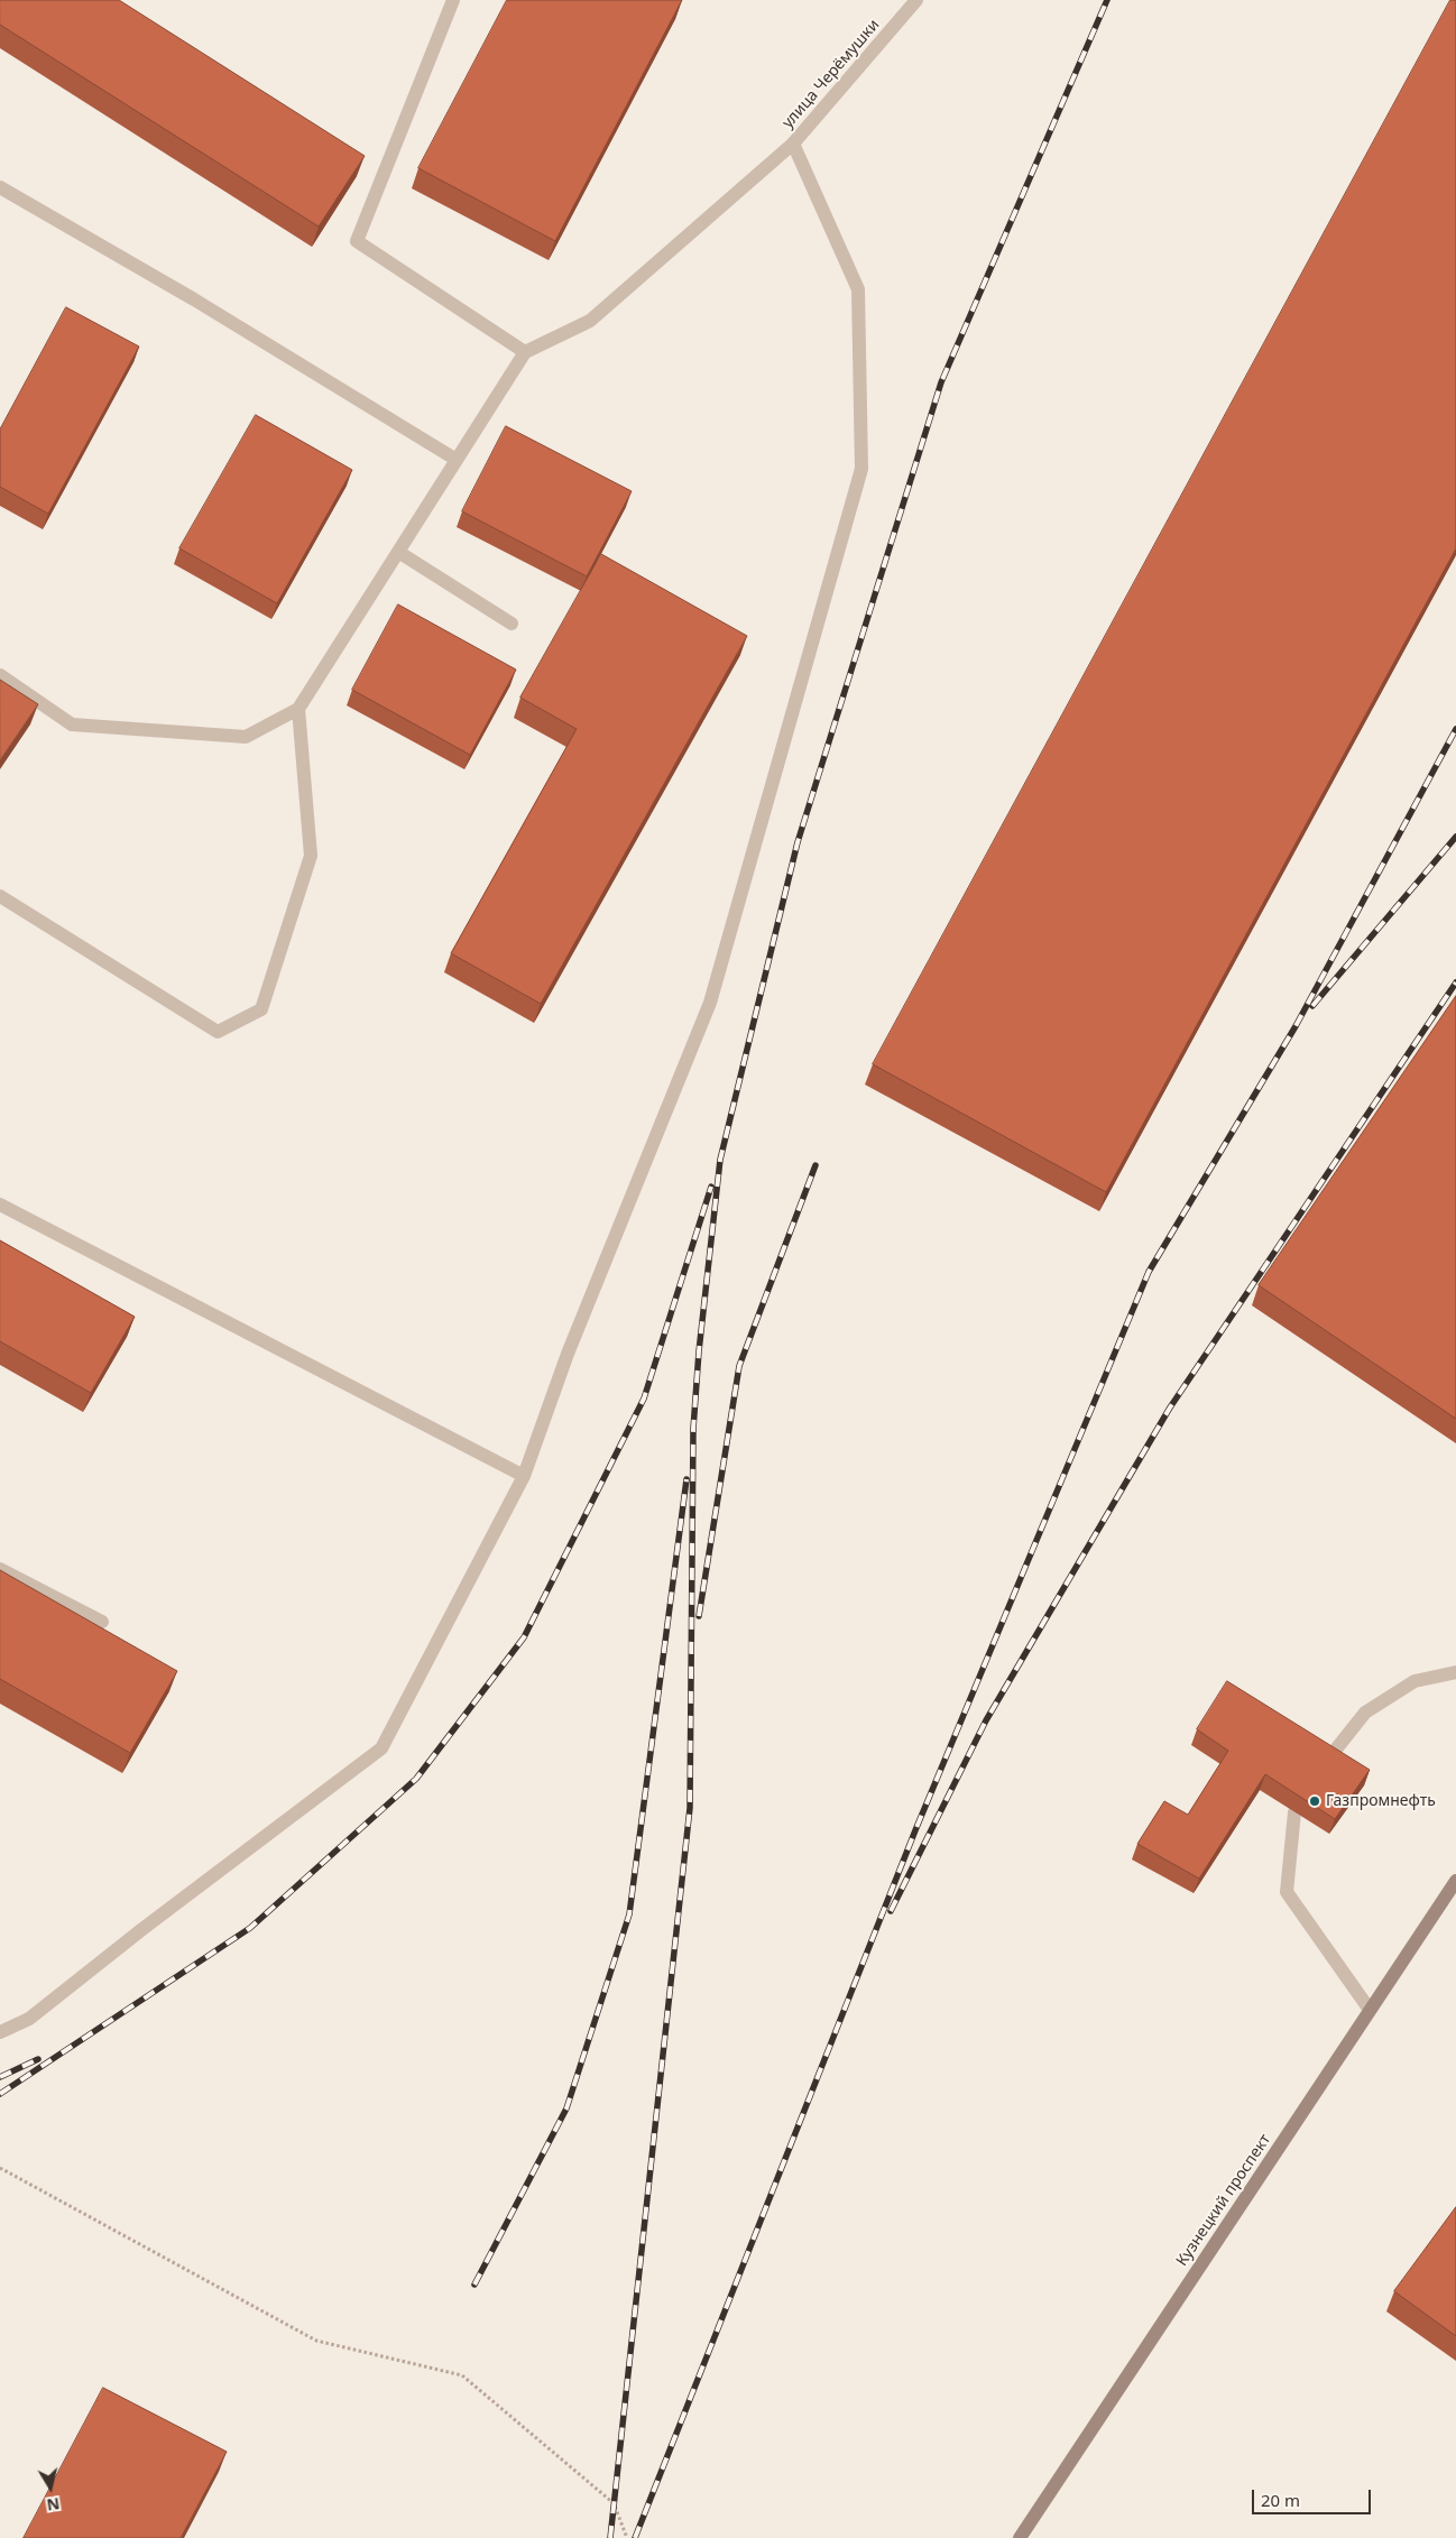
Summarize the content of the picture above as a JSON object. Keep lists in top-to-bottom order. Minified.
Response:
{"streets":{"street":["улица Черёмушки","Кузнецкий проспект"]},"places":["Газпромнефть"],"scale_bar":"20 m","north":"bottom"}
